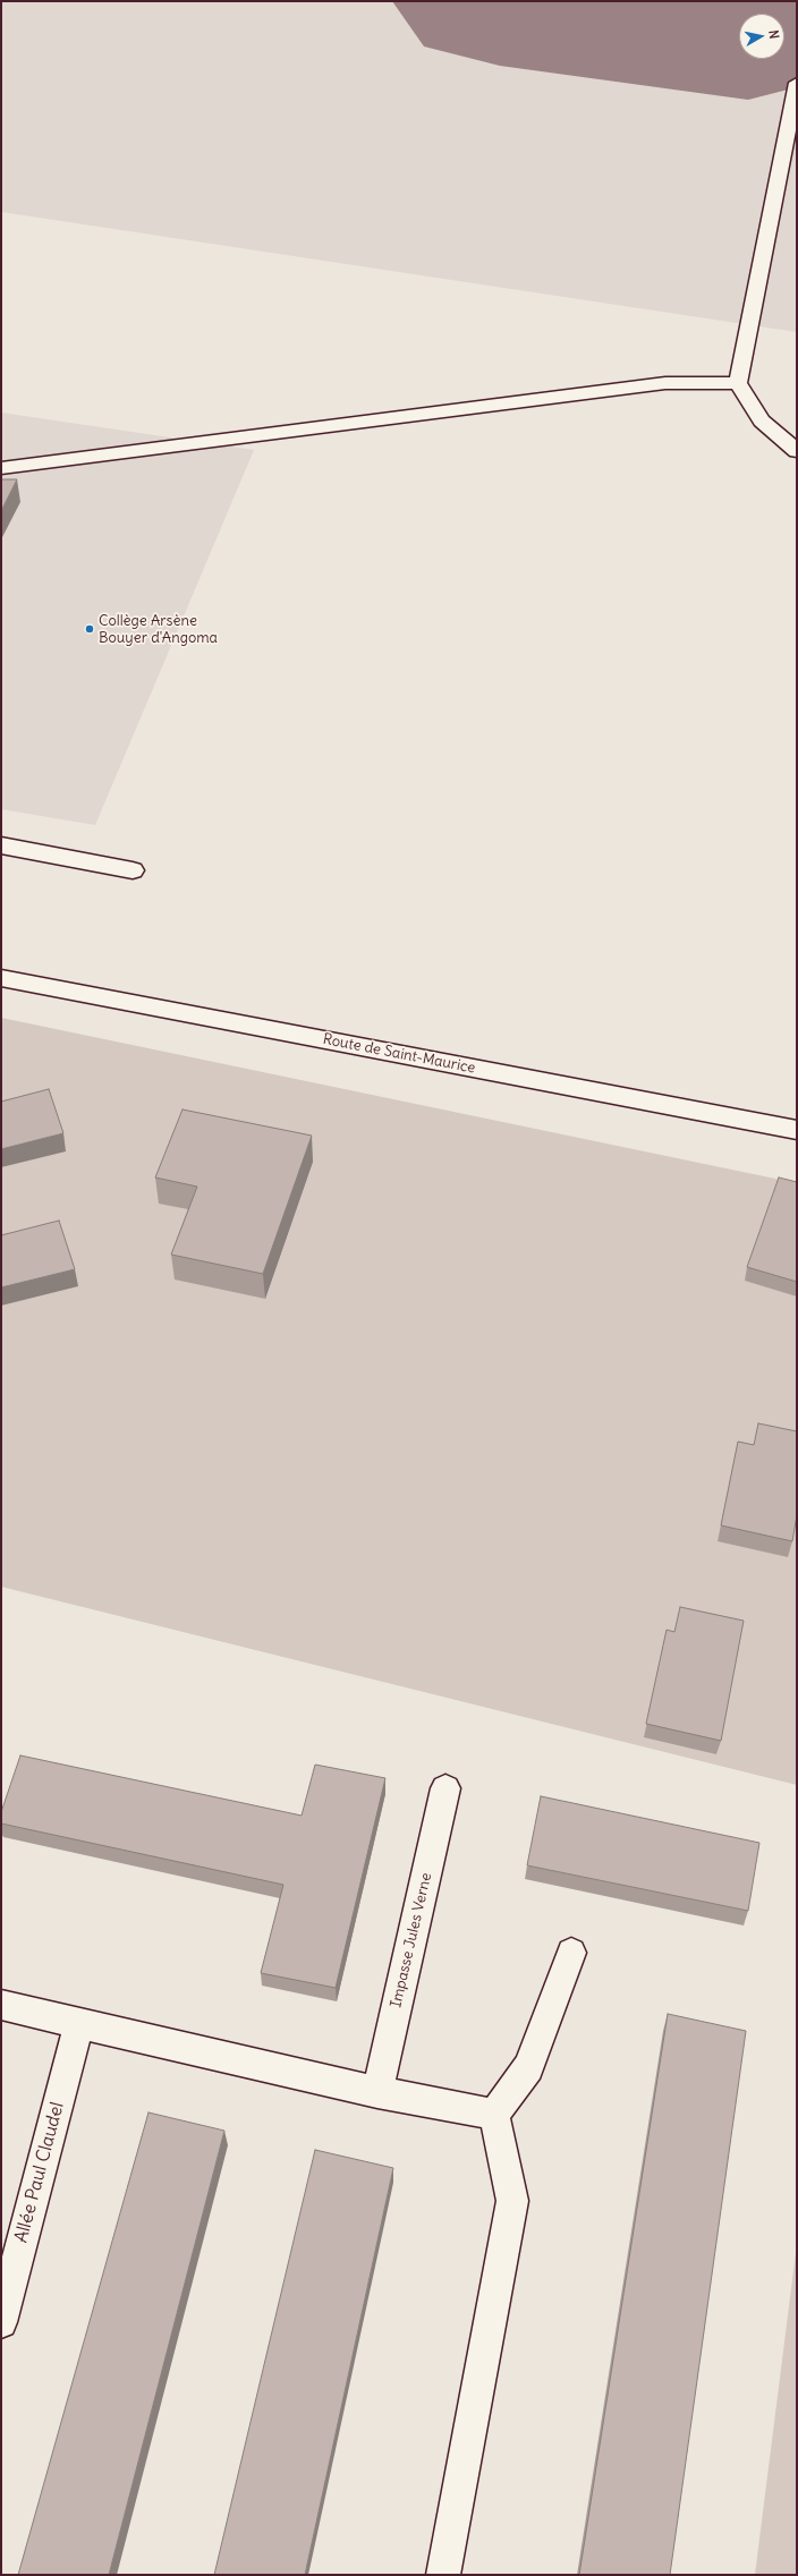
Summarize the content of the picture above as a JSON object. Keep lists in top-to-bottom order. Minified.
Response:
{"streets":{"street":["Route de Saint-Maurice","Impasse Jules Verne","Allée Paul Claudel"]},"places":["Collège Arsène Bouyer d'Angoma"],"north":"right"}
